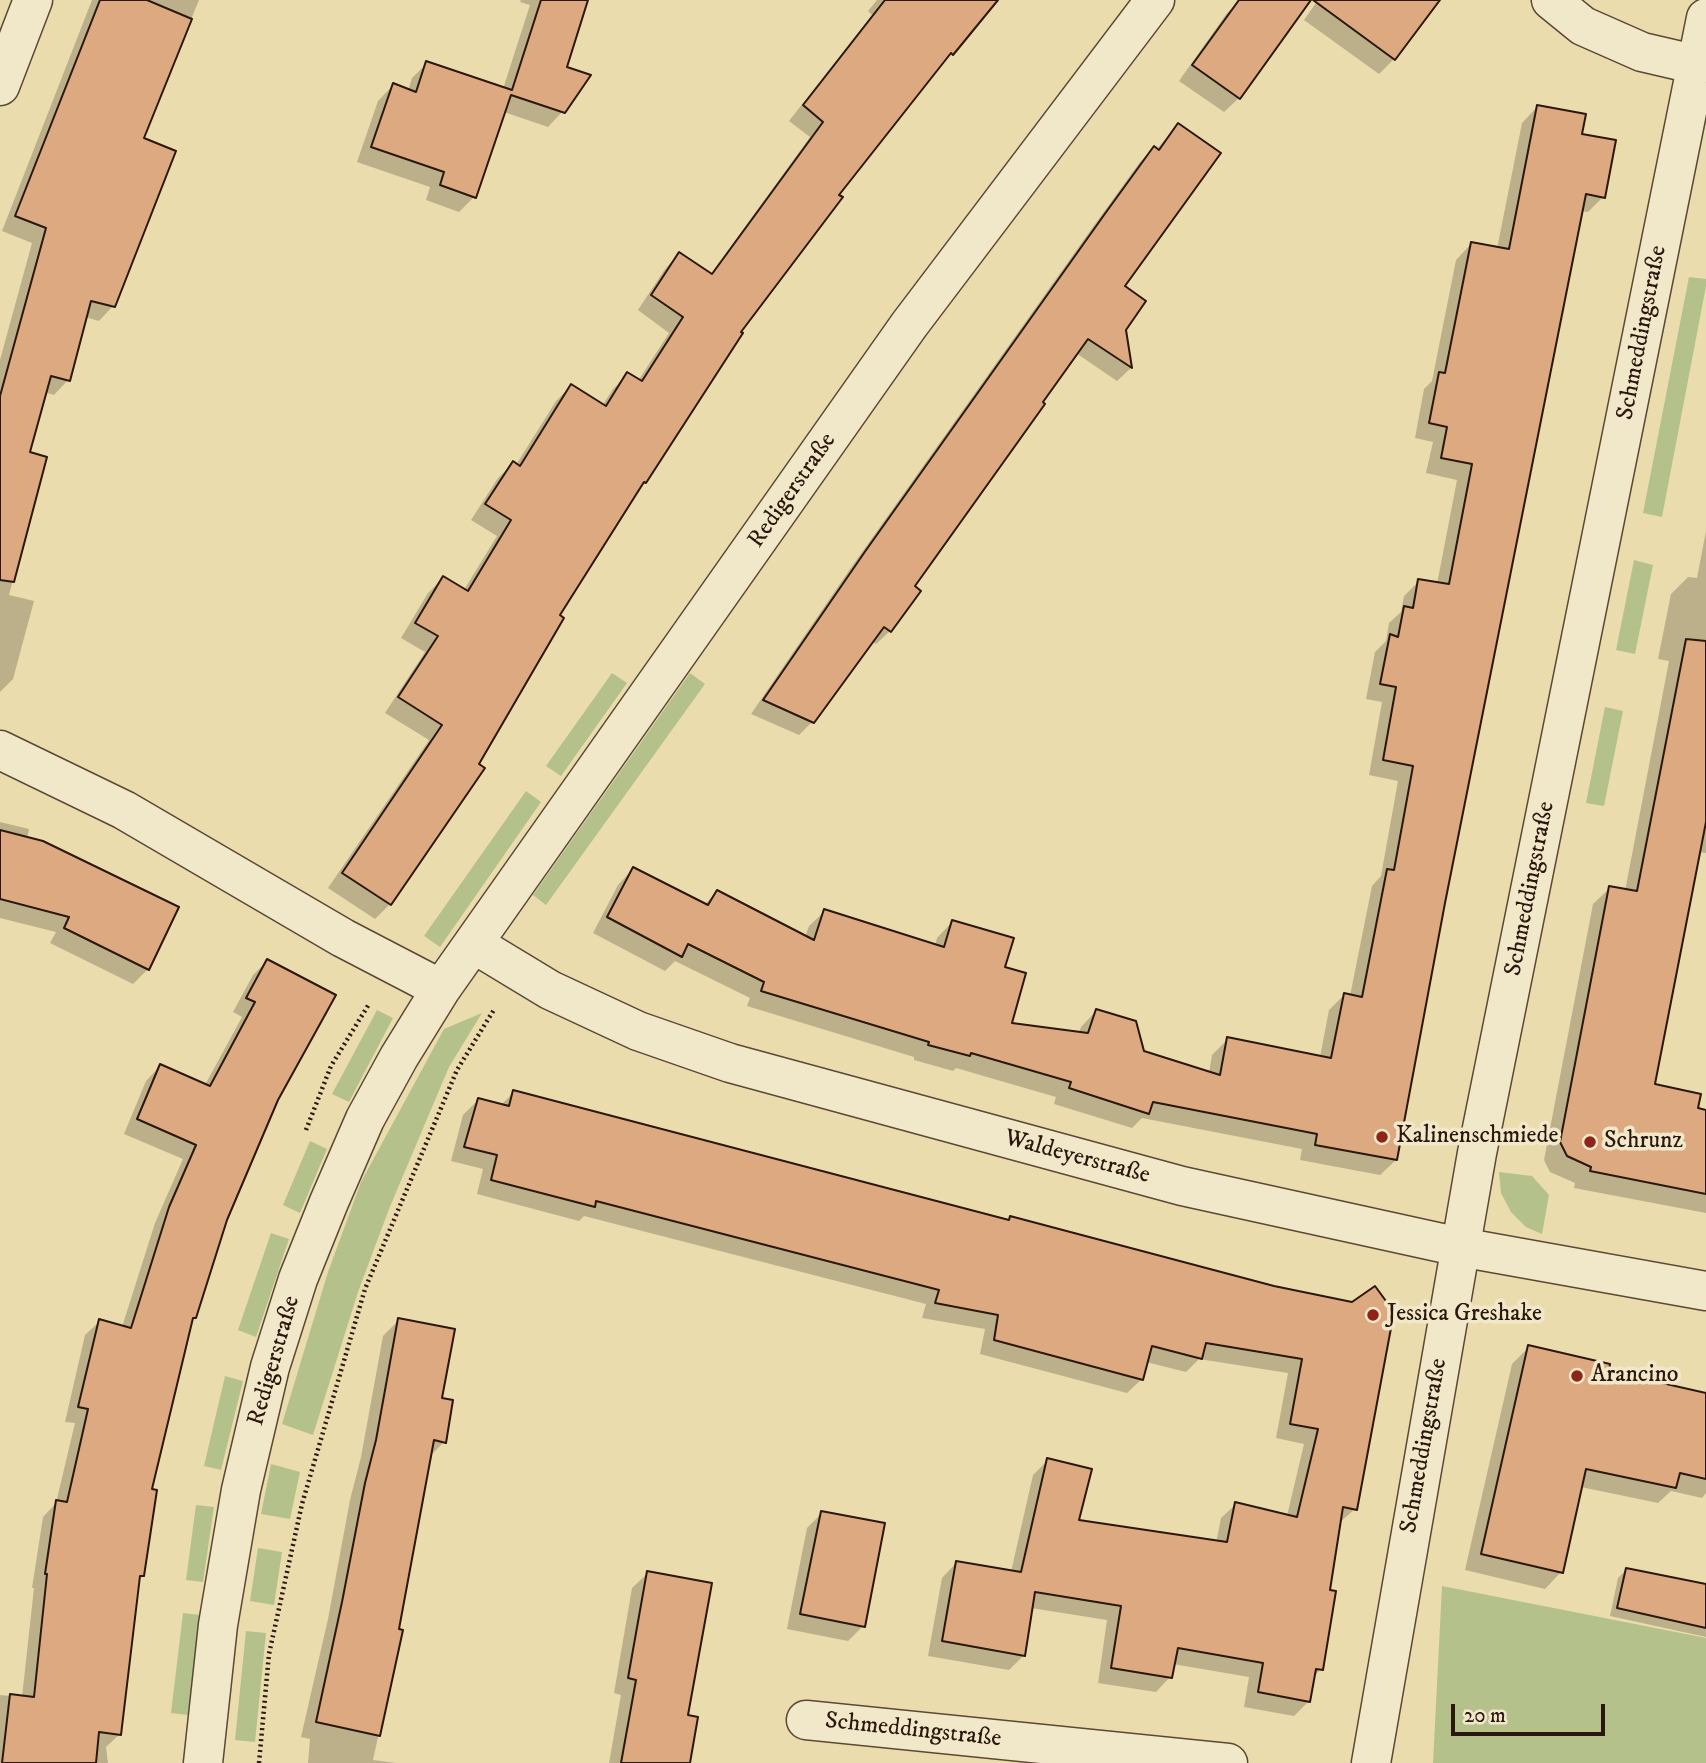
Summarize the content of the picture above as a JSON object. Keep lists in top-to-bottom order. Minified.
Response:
{"streets":{"street":["Schmeddingstraße","Redigerstraße","Waldeyerstraße"]},"crossings":[["Schmeddingstraße","Waldeyerstraße"],["Redigerstraße","Waldeyerstraße"]],"places":["Kalinenschmiede","Schrunz","Jessica Greshake","Arancino"],"scale_bar":"20 m"}
